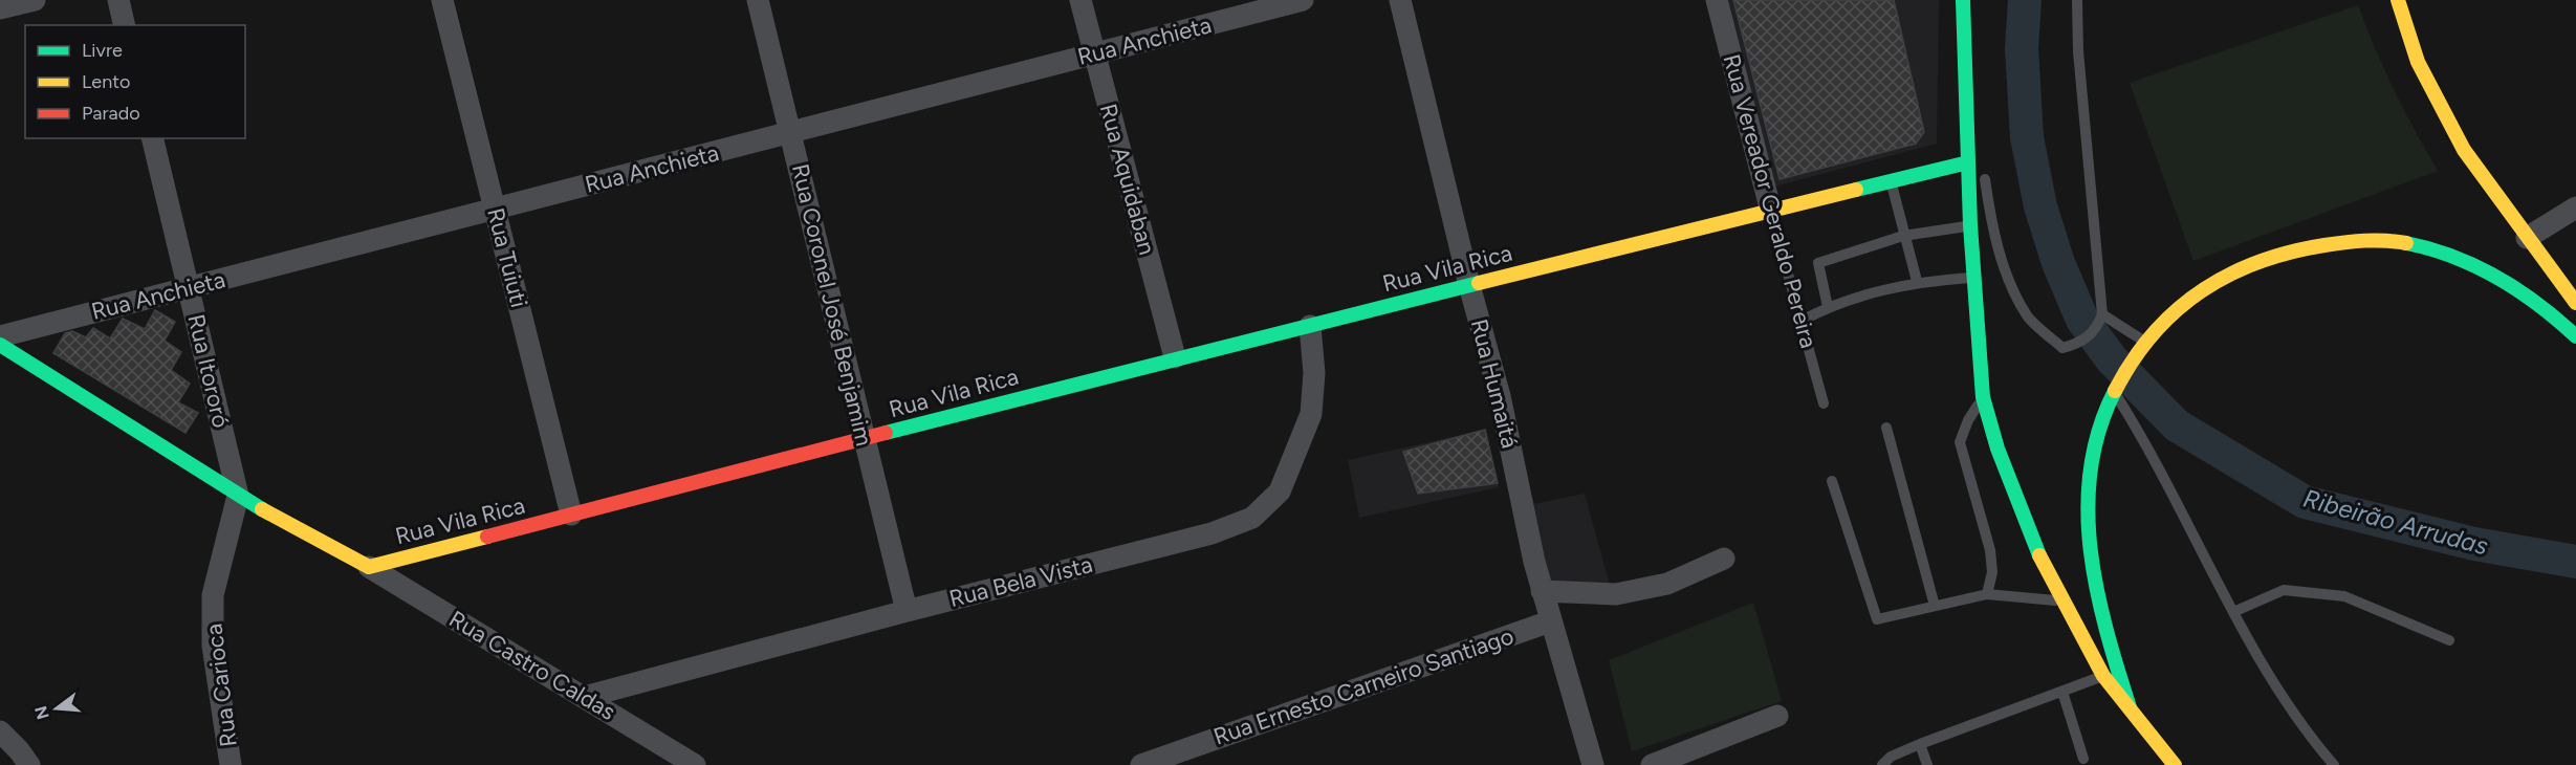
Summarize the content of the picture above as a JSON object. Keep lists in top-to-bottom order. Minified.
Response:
{"streets":{"main road":["Rua Vila Rica"],"street":["Rua Anchieta","Rua Aquidaban","Rua Vereador Geraldo Pereira","Rua Tuiuti","Rua Coronel José Benjamim","Rua Itororó","Rua Humaitá","Rua Bela Vista","Rua Castro Caldas","Rua Carioca","Rua Ernesto Carneiro Santiago"]},"crossings":[["Rua Anchieta","Rua Aquidaban"],["Rua Anchieta","Rua Tuiuti"],["Rua Anchieta","Rua Coronel José Benjamim"],["Rua Anchieta","Rua Itororó"],["Rua Aquidaban","Rua Vila Rica"],["Rua Vereador Geraldo Pereira","Rua Vila Rica"],["Rua Tuiuti","Rua Vila Rica"],["Rua Vila Rica","Rua Coronel José Benjamim"],["Rua Vila Rica","Rua Itororó"],["Rua Vila Rica","Rua Humaitá"],["Rua Vila Rica","Rua Bela Vista"],["Rua Vila Rica","Rua Castro Caldas"],["Rua Vila Rica","Rua Carioca"],["Rua Coronel José Benjamim","Rua Bela Vista"],["Rua Itororó","Rua Carioca"],["Rua Humaitá","Rua Ernesto Carneiro Santiago"],["Rua Bela Vista","Rua Castro Caldas"]],"water":["Ribeirão Arrudas"],"legend":["Livre","Lento","Parado"],"north":"left"}
